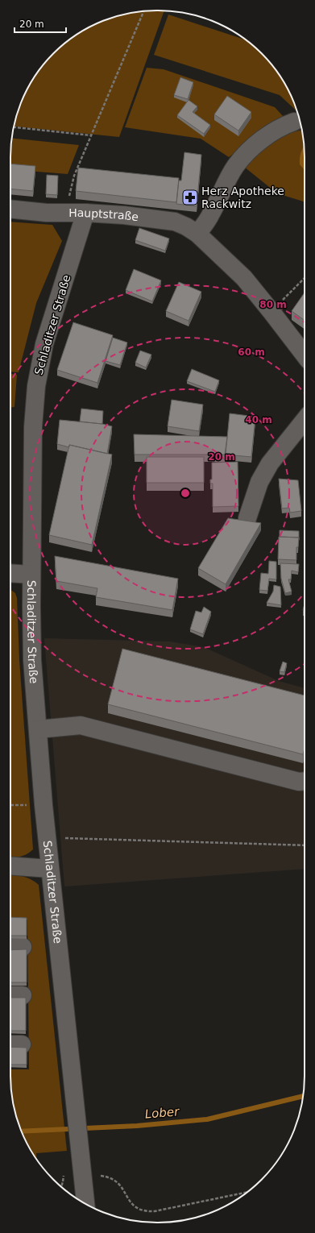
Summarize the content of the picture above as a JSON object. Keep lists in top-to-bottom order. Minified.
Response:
{"streets":{"street":["Hauptstraße","Schladitzer Straße"]},"crossings":[["Hauptstraße","Schladitzer Straße"]],"water":["Lober"],"places":{"pharmacy":["Herz Apotheke Rackwitz"]},"scale_bar":"20 m","rings":["80 m","60 m","40 m","20 m"]}
